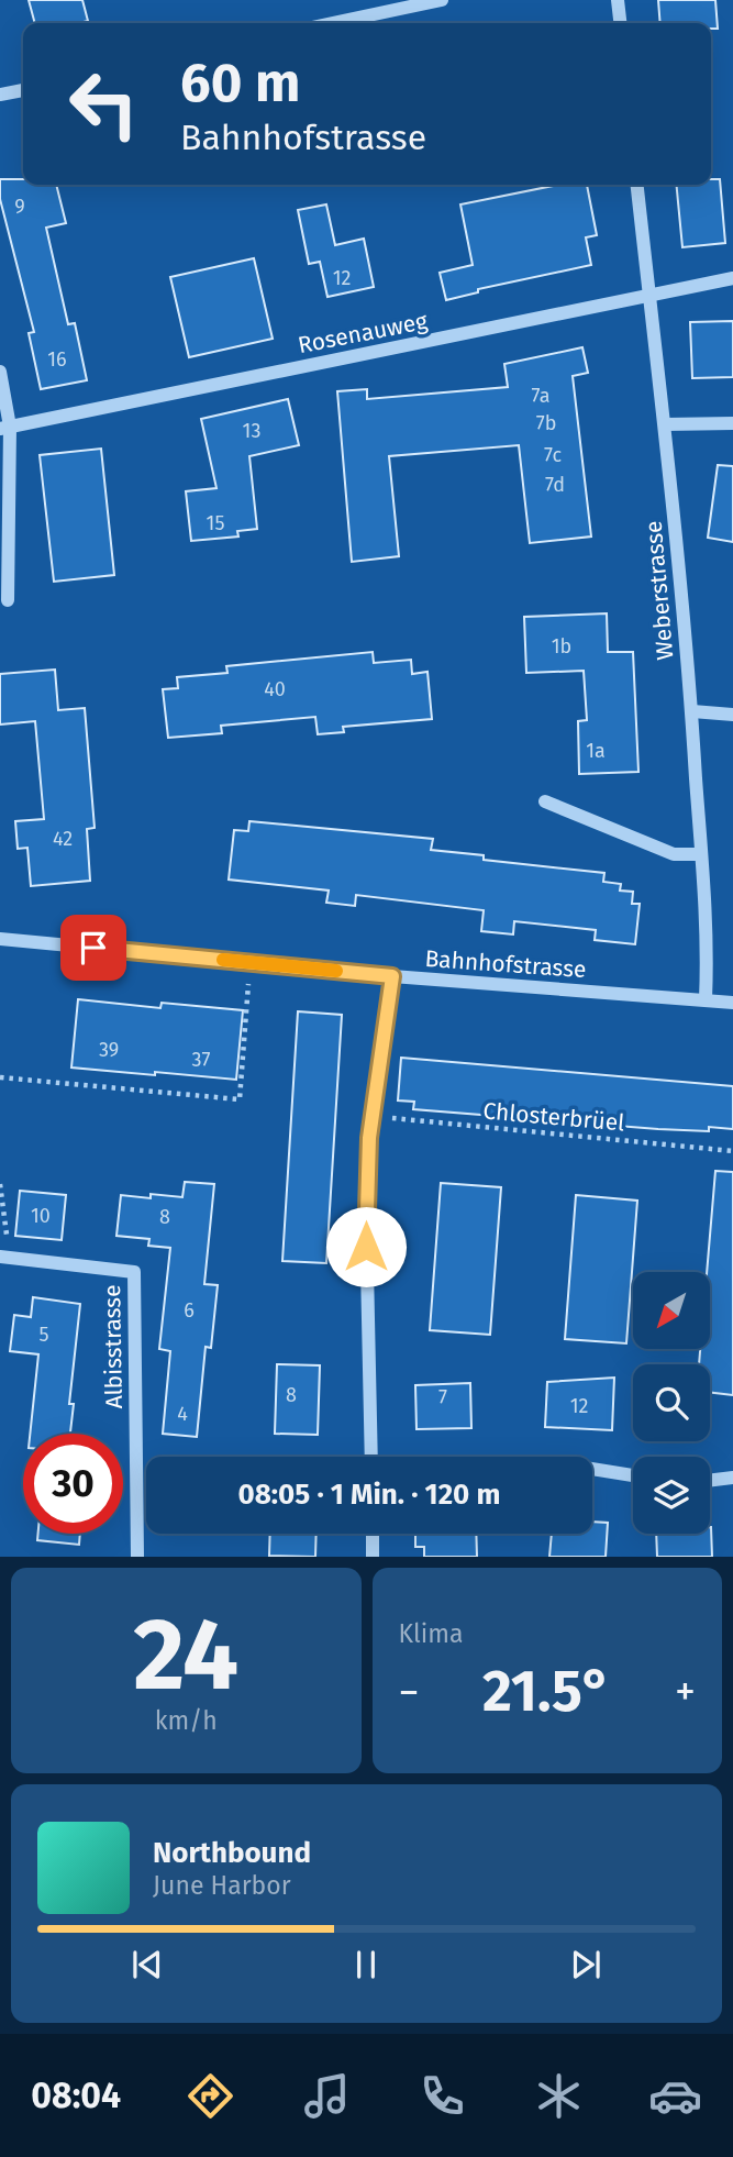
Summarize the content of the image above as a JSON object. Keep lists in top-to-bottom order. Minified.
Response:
{"streets":{"street":["Rosenauweg","Weberstrasse","Bahnhofstrasse","Albisstrasse"],"path":["Chlosterbrüel"]},"crossings":[["Rosenauweg","Weberstrasse"],["Weberstrasse","Bahnhofstrasse"]],"house_numbers":["9","12","16","7a","7b","13","7c","7d","15","1b","40","1a","42","39","37","10","8","6","5","8","7","12","4"],"north":"bottom left","page":{"turn":["60 m","Bahnhofstrasse"],"limit":"30","trip":"08:05 · 1 Min. · 120 m","tile":[["24","km/h"],"Klima"],"heat":["−","21.5°","+"],"song":["Northbound","June Harbor"],"tabs":"08:04"}}
